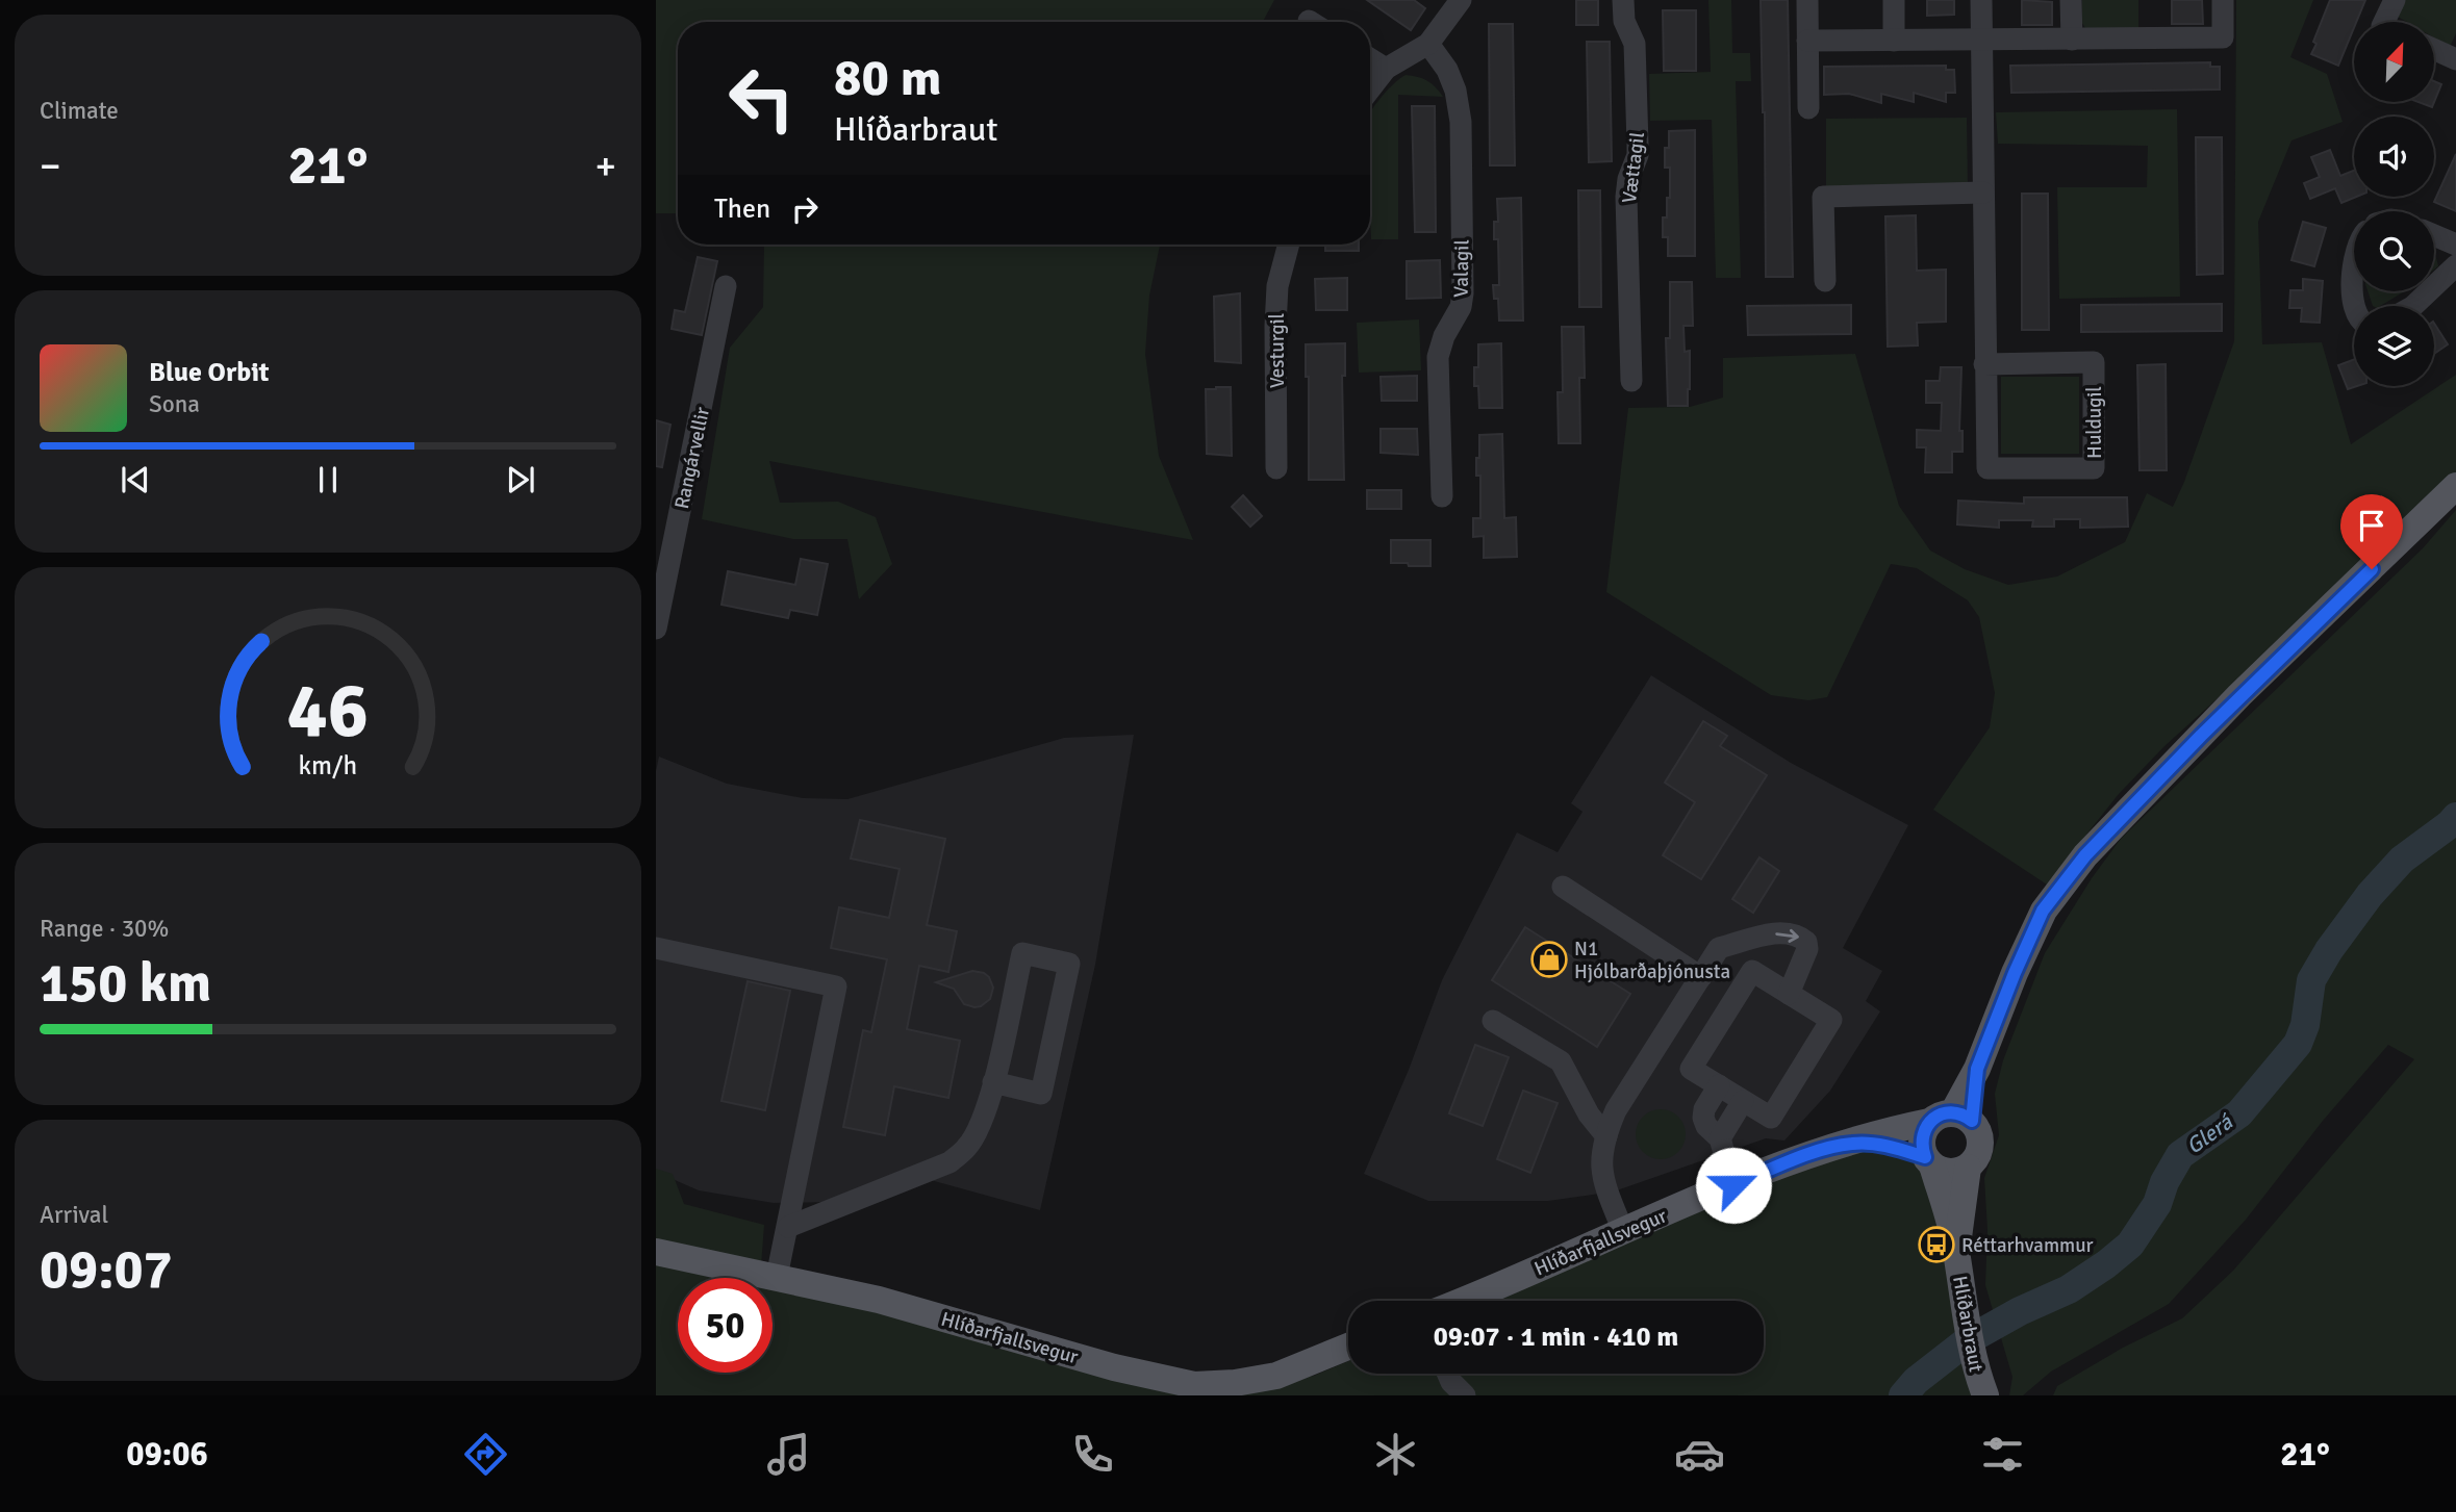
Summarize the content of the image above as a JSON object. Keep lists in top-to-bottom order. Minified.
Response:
{"streets":{"main road":["Hlíðarfjallsvegur","Hlíðarbraut"],"street":["Vættagil","Valagil","Vesturgil","Huldugil","Rangárvellir"]},"crossings":[["Hlíðarfjallsvegur","Hlíðarbraut"]],"water":["Glerá"],"places":{"shop":["N1 Hjólbarðaþjónusta"],"bus stop":["Réttarhvammur"]},"north":"top right","page":{"tile":["Climate",["Range · 30%","150 km"],["Arrival","09:07"]],"turn":["80 m","Hlíðarbraut"],"heat":["−","21°","+"],"then":"Then","song":["Blue Orbit","Sona"],"limit":"50","trip":"09:07 · 1 min · 410 m","tabs":["09:06","21°"],"gauge":["46","km/h"]}}
